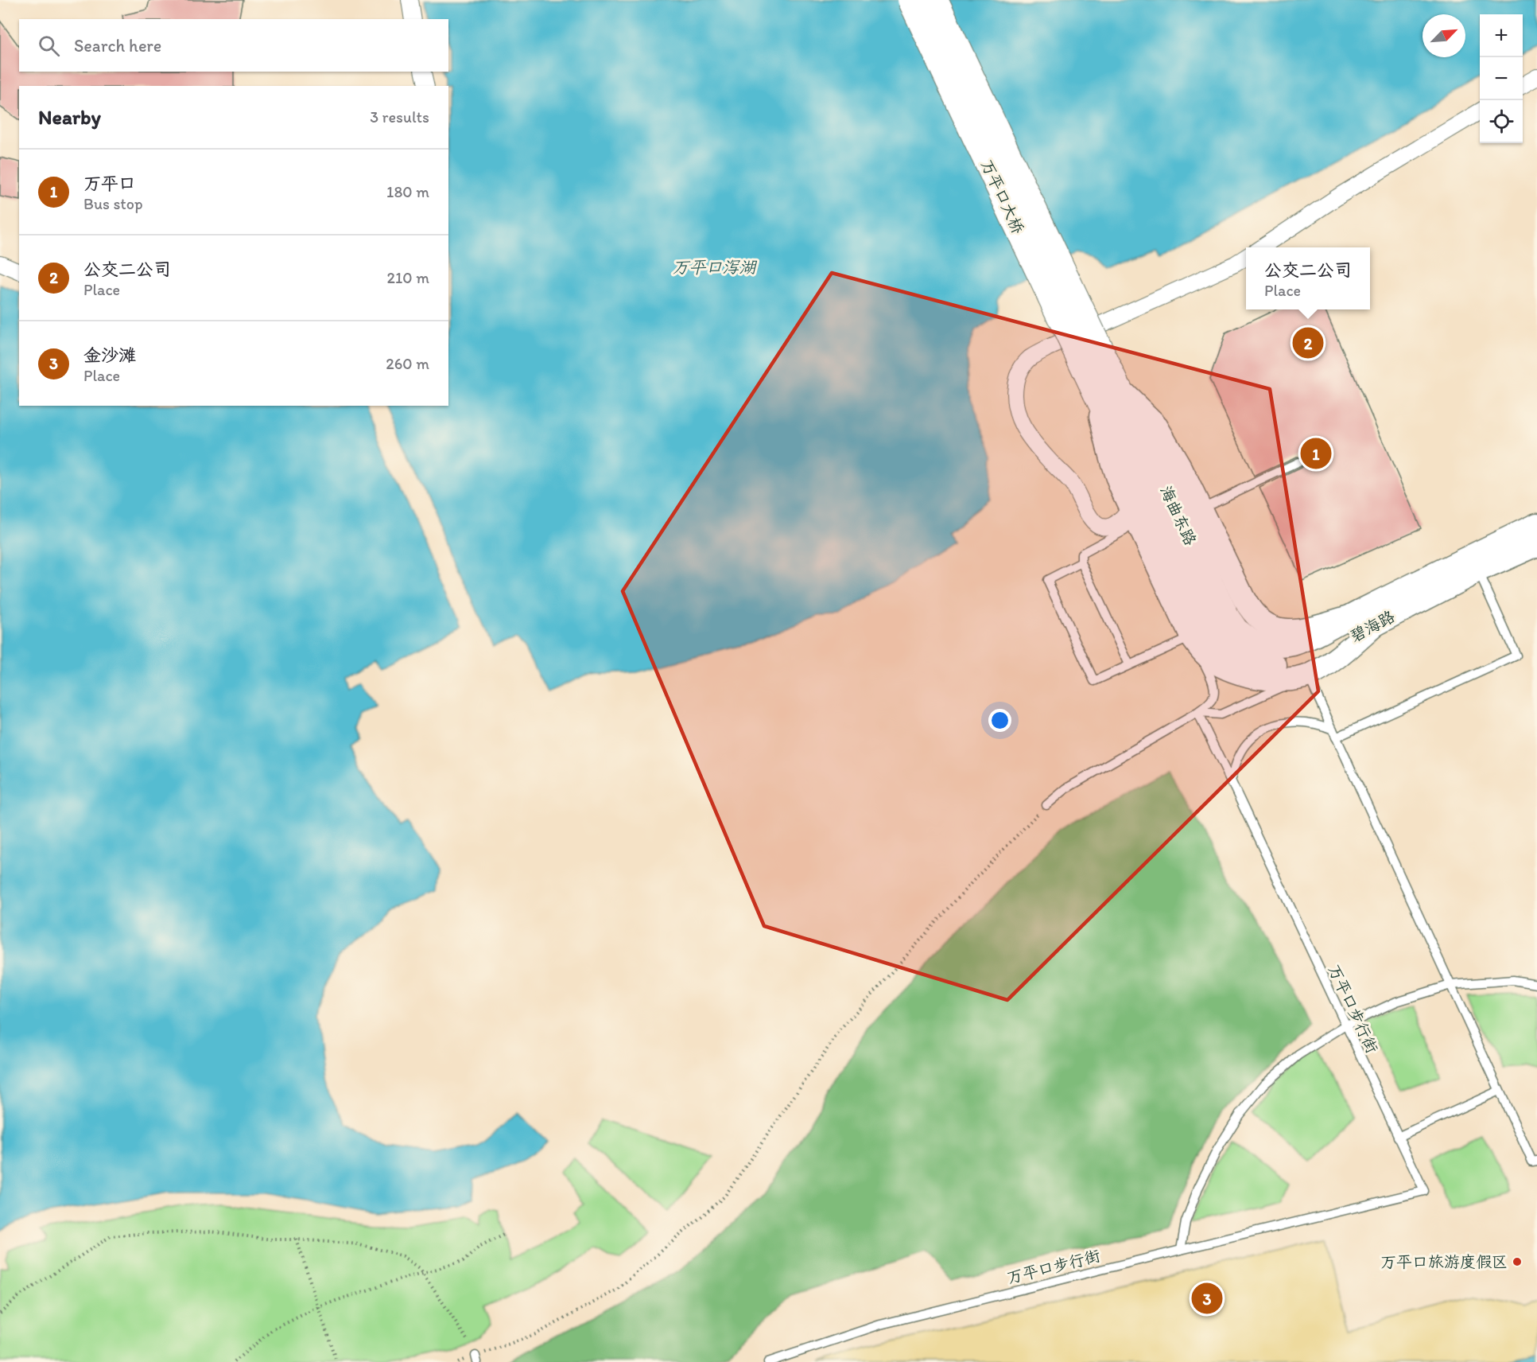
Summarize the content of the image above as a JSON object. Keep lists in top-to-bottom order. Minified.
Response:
{"streets":{"main road":["万平口大桥","海曲东路"],"street":["碧海路"],"lane":["万平口步行街"]},"crossings":[["万平口大桥","海曲东路"],["海曲东路","碧海路"]],"water":["万平口泻湖"],"places":["万平口旅游度假区"],"north":"top right","page":{"map_buttons":["+","−"],"search":"Search here","heading":["Nearby","3 results"],"list":[{"mark":"1","name":"万平口","note":"Bus stop","value":"180 m"},{"mark":"2","name":"公交二公司","note":"Place","value":"210 m"},{"mark":"3","name":"金沙滩","note":"Place","value":"260 m"}],"popup":["公交二公司","Place"],"pins":["2","1","3"]}}
